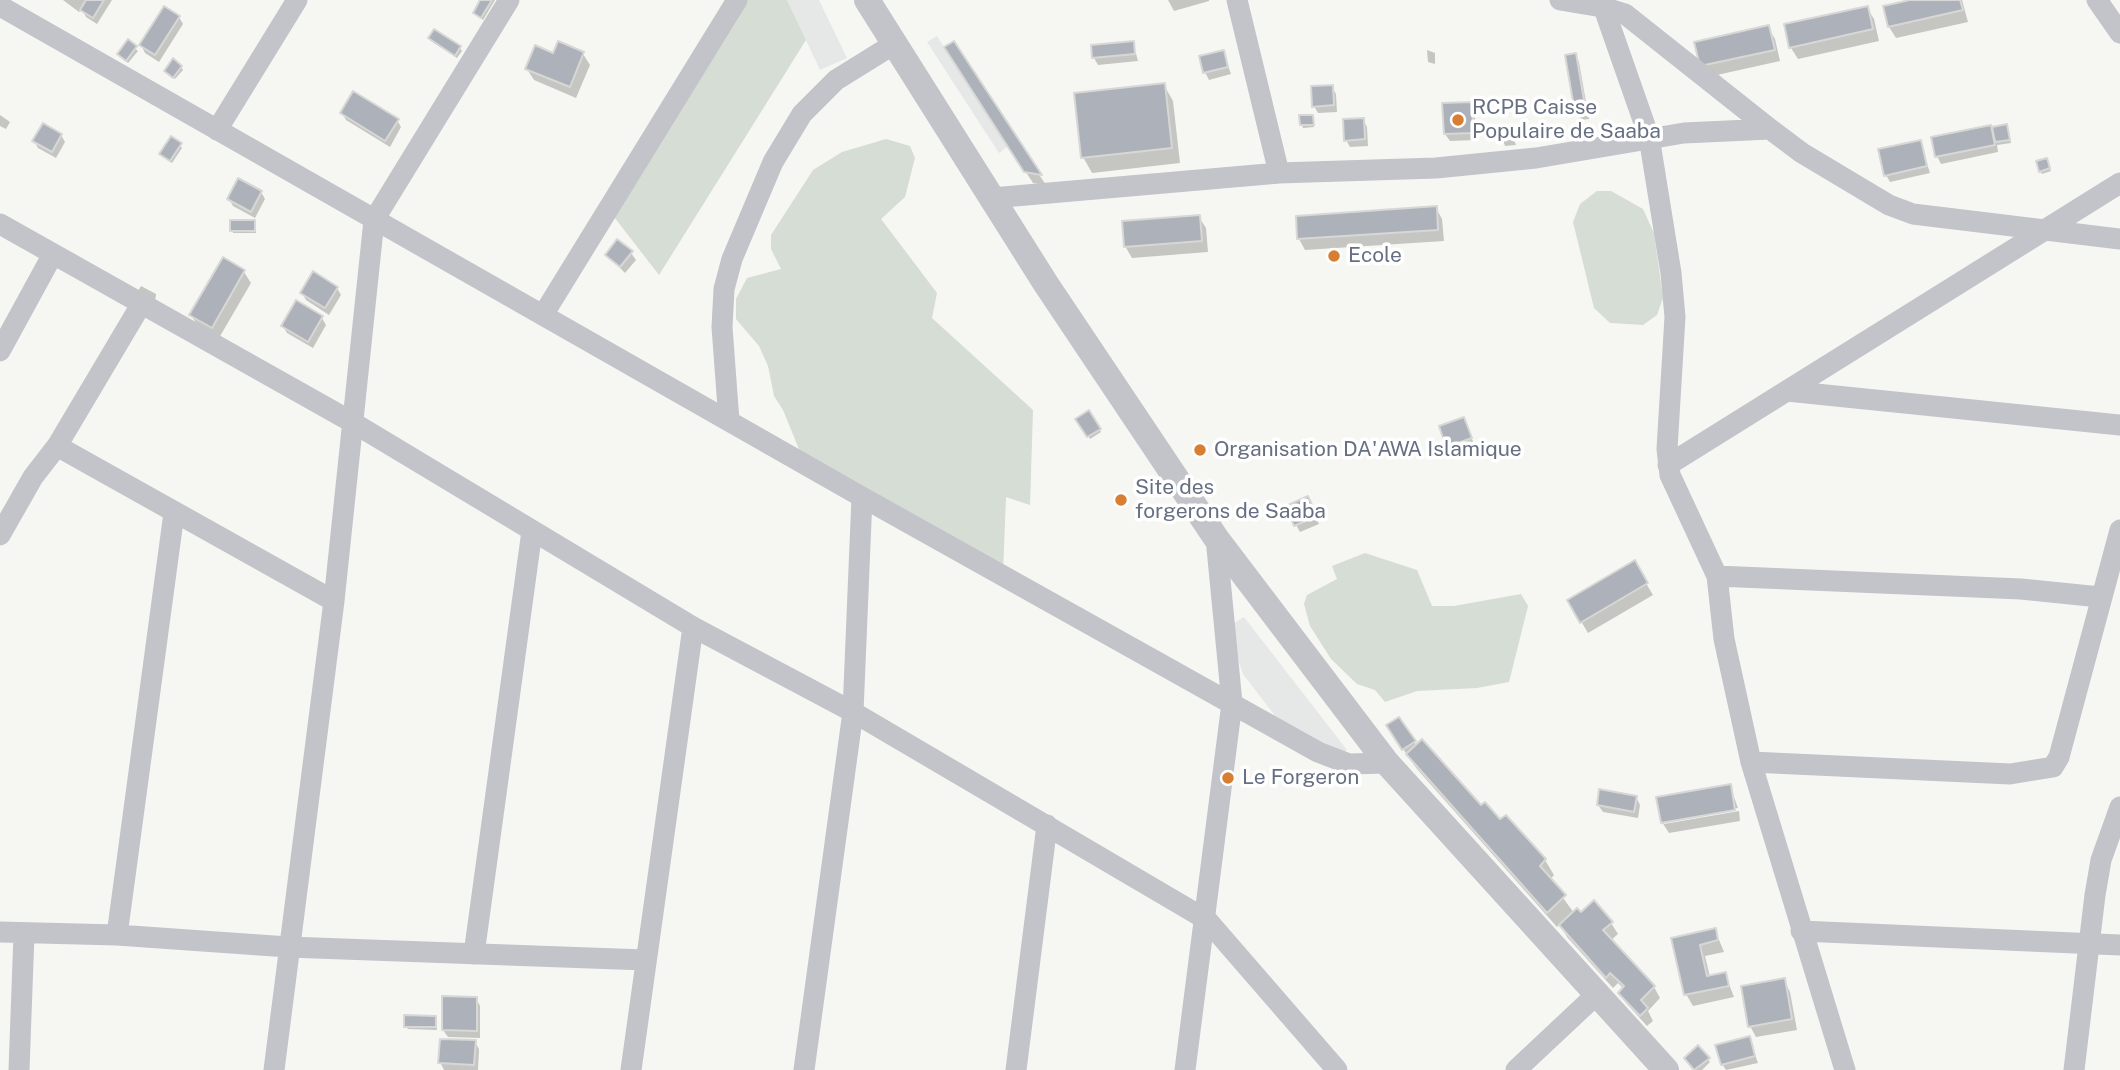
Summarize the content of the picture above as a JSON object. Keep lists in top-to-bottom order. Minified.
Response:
{"places":["RCPB Caisse Populaire de Saaba","Ecole","Organisation DA'AWA Islamique","Site des forgerons de Saaba","Le Forgeron"]}
